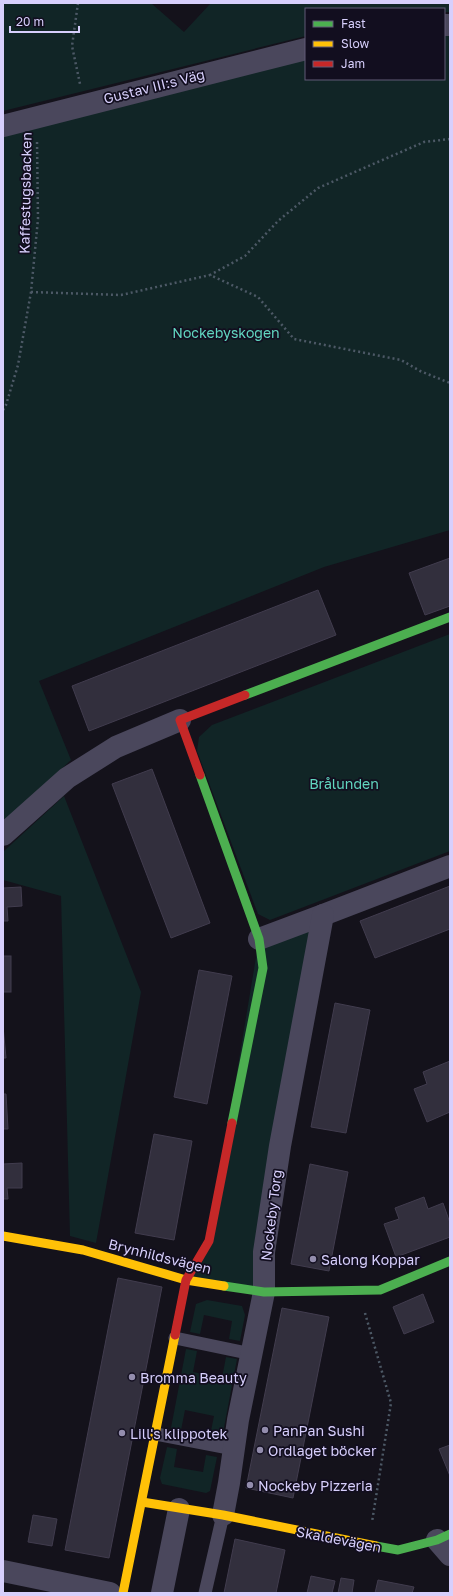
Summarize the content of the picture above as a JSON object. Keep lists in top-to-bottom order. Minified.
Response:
{"streets":{"street":["Gustav III:s Väg","Nockeby Torg","Brynhildsvägen","Skaldevägen"],"path":["Kaffestugsbacken"]},"crossings":[["Gustav III:s Väg","Kaffestugsbacken"],["Nockeby Torg","Brynhildsvägen"],["Nockeby Torg","Skaldevägen"]],"parks":["Nockebyskogen","Brålunden"],"places":["Salong Koppar","Bromma Beauty","PanPan Sushi","Lill's klippotek","Ordlaget böcker","Nockeby Pizzeria"],"legend":["Fast","Slow","Jam"],"scale_bar":"20 m"}
